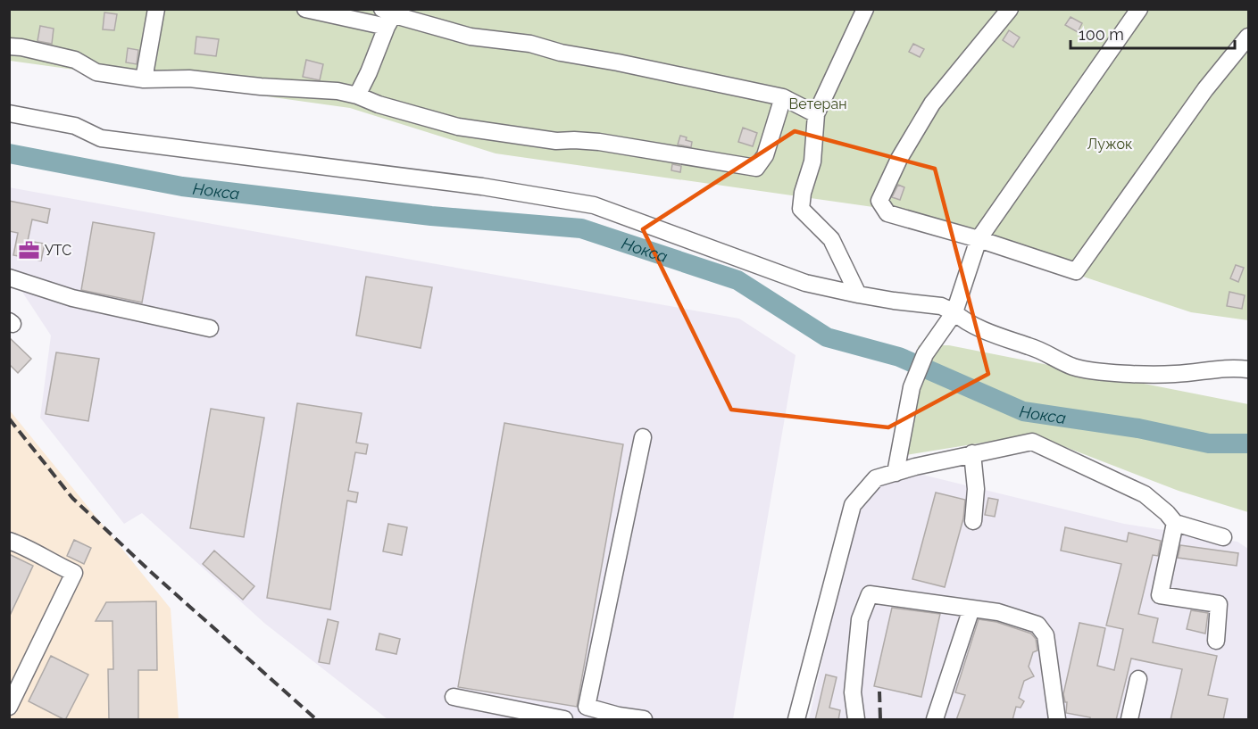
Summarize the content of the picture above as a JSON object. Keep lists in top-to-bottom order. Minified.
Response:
{"water":["Нокса"],"parks":["Ветеран","Лужок"],"places":{"office":["УТС"]},"scale_bar":"100 m"}
